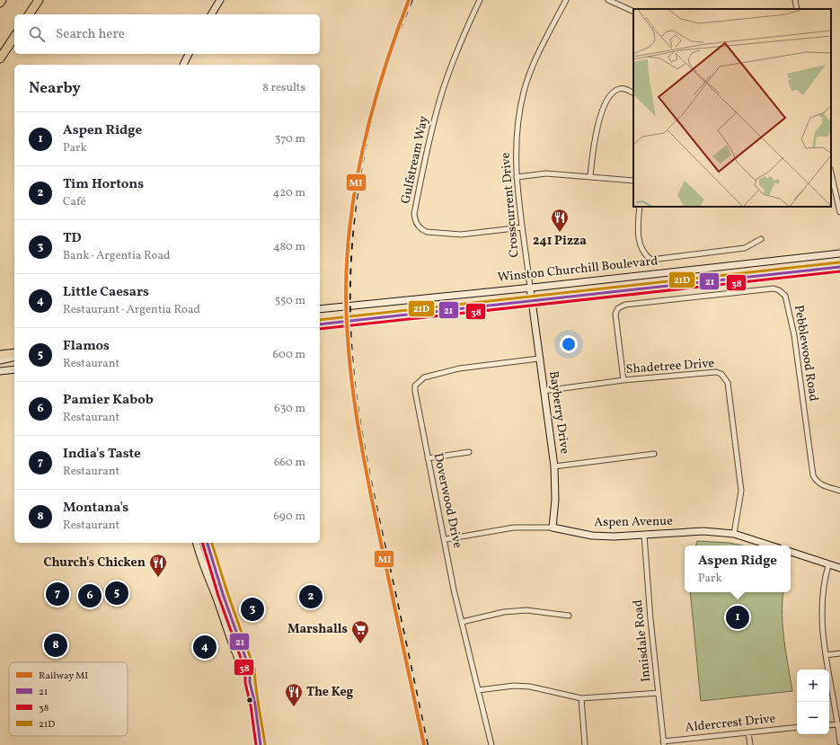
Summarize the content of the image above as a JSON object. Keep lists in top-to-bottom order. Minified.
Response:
{"streets":{"main road":["Winston Churchill Boulevard","Bayberry Drive","Aspen Avenue"],"street":["Gulfstream Way","Crosscurrent Drive","Pebblewood Road","Shadetree Drive","Doverwood Drive","Innisdale Road","Aldercrest Drive"]},"crossings":[["Gulfstream Way","Crosscurrent Drive"],["Crosscurrent Drive","Winston Churchill Boulevard"],["Crosscurrent Drive","Bayberry Drive"],["Winston Churchill Boulevard","Bayberry Drive"],["Pebblewood Road","Shadetree Drive"],["Shadetree Drive","Bayberry Drive"],["Shadetree Drive","Aspen Avenue"],["Bayberry Drive","Doverwood Drive"],["Bayberry Drive","Aspen Avenue"],["Doverwood Drive","Aspen Avenue"],["Aspen Avenue","Innisdale Road"],["Innisdale Road","Aldercrest Drive"]],"places":{"restaurant":["241 Pizza","Church's Chicken","The Keg"],"supermarket":["Marshalls"]},"lines":["rail line MI","transit line 21D","transit line 21","transit line 38"],"legend":["Railway MI","21","38","21D"],"page":{"search":"Search here","heading":["Nearby","8 results"],"list":[{"mark":"1","name":"Aspen Ridge","note":"Park","value":"370 m"},{"mark":"2","name":"Tim Hortons","note":"Café","value":"420 m"},{"mark":"3","name":"TD","note":"Bank · Argentia Road","value":"480 m"},{"mark":"4","name":"Little Caesars","note":"Restaurant · Argentia Road","value":"550 m"},{"mark":"5","name":"Flamos","note":"Restaurant","value":"600 m"},{"mark":"6","name":"Pamier Kabob","note":"Restaurant","value":"630 m"},{"mark":"7","name":"India's Taste","note":"Restaurant","value":"660 m"},{"mark":"8","name":"Montana's","note":"Restaurant","value":"690 m"}],"popup":["Aspen Ridge","Park"],"pins":["5","7","6","2","3","1","8","4"],"map_buttons":["+","−"]}}
